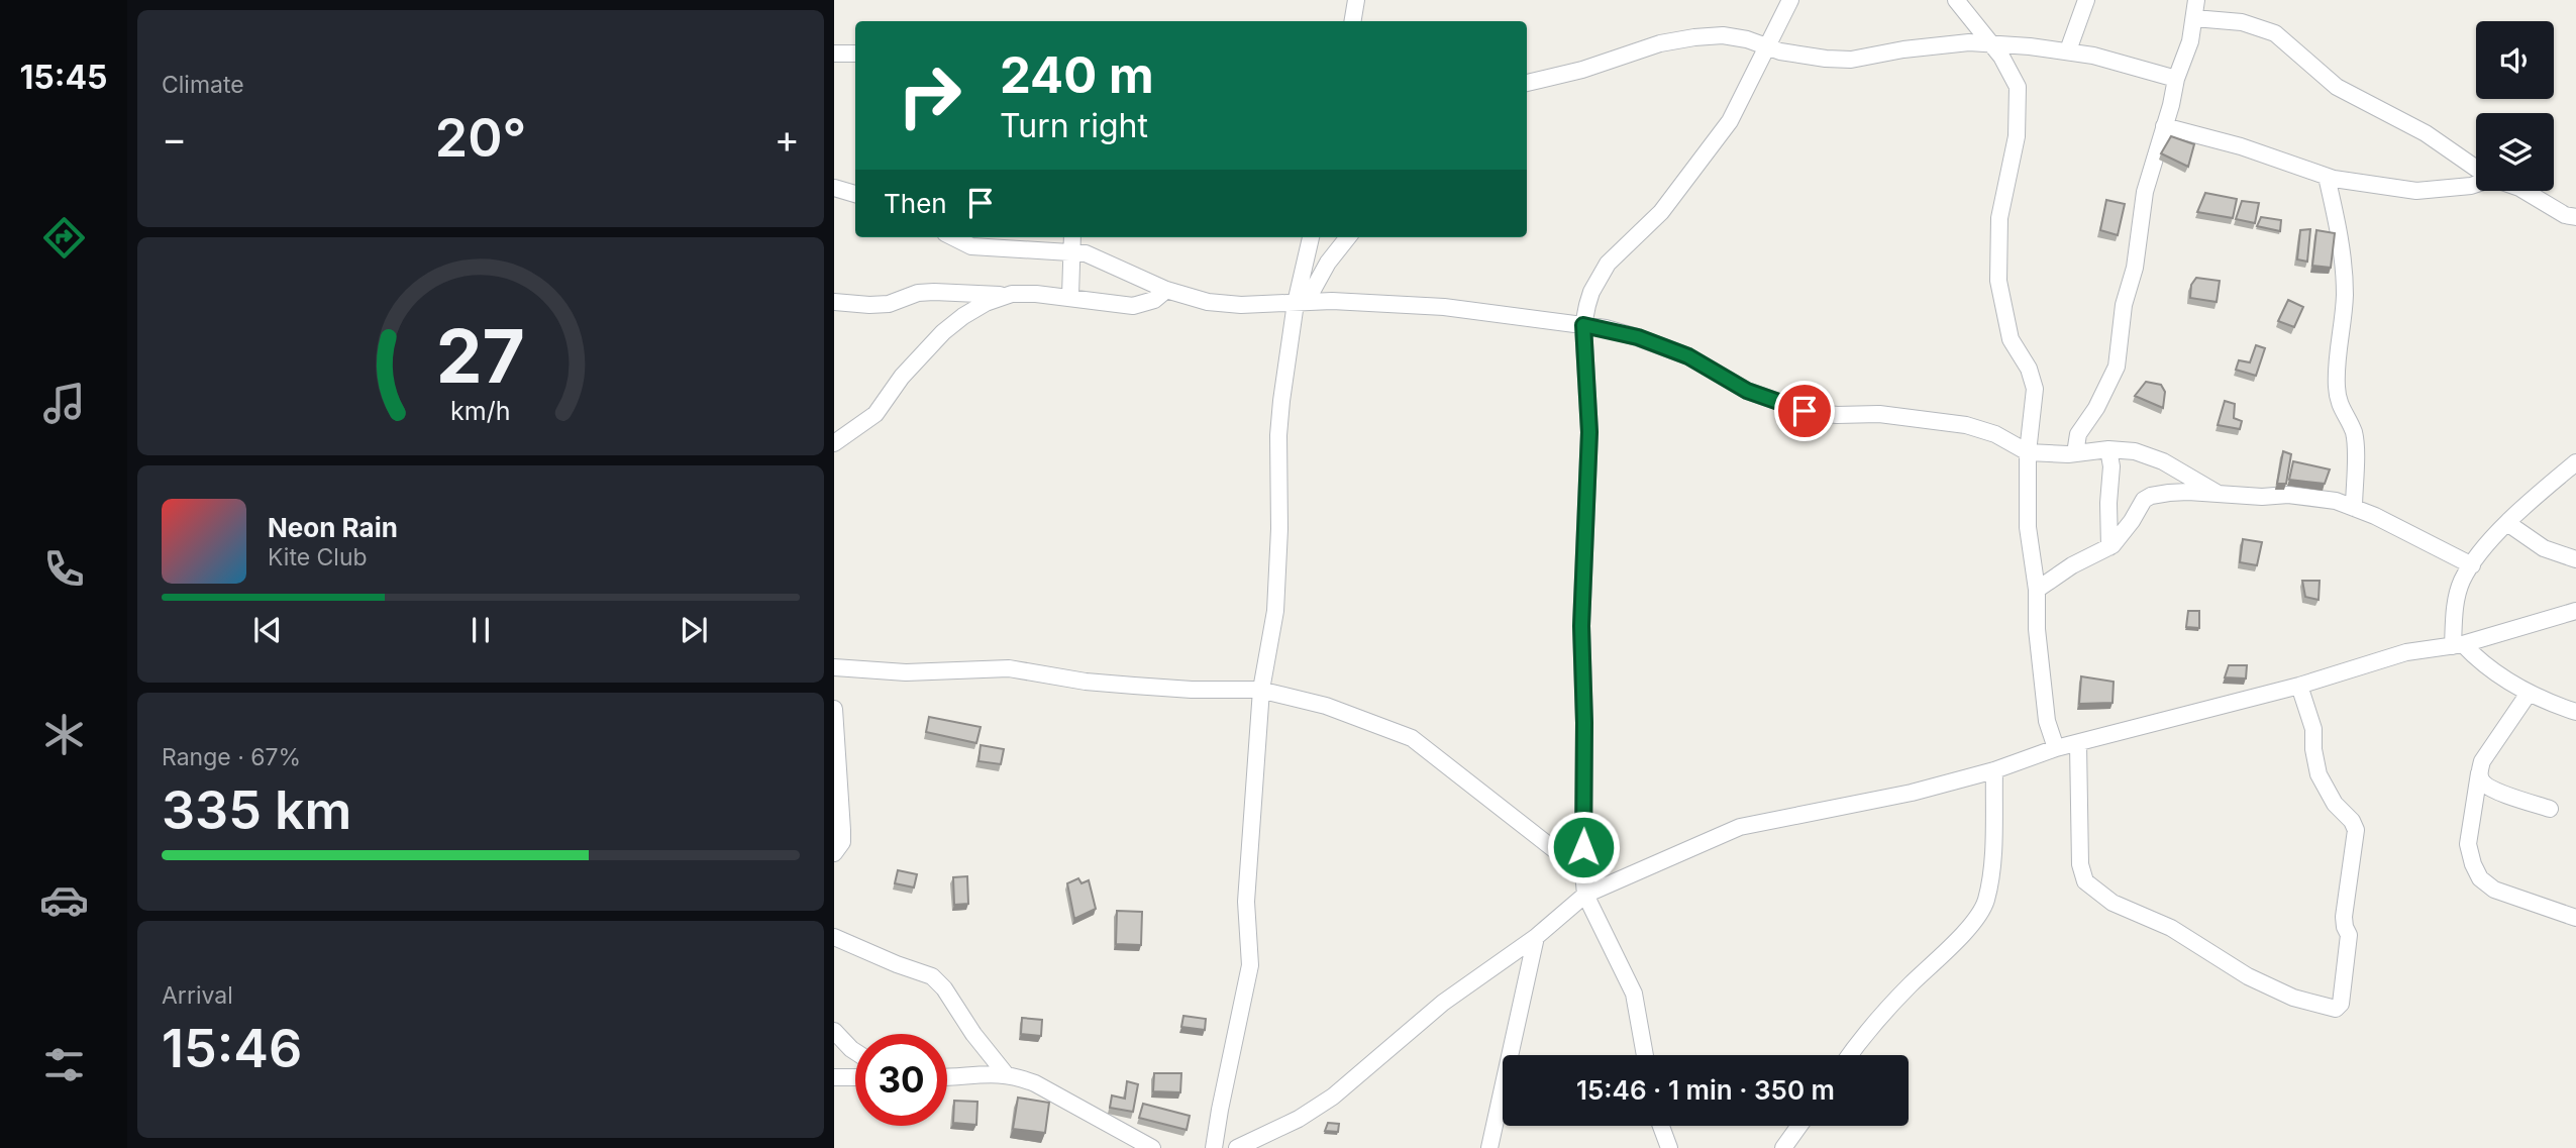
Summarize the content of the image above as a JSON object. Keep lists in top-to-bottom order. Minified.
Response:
{"page":{"tabs":"15:45","tile":["Climate",["Range · 67%","335 km"],["Arrival","15:46"]],"turn":["240 m","Turn right"],"heat":["−","20°","+"],"then":"Then","song":["Neon Rain","Kite Club"],"limit":"30","trip":"15:46 · 1 min · 350 m","gauge":["27","km/h"]}}
